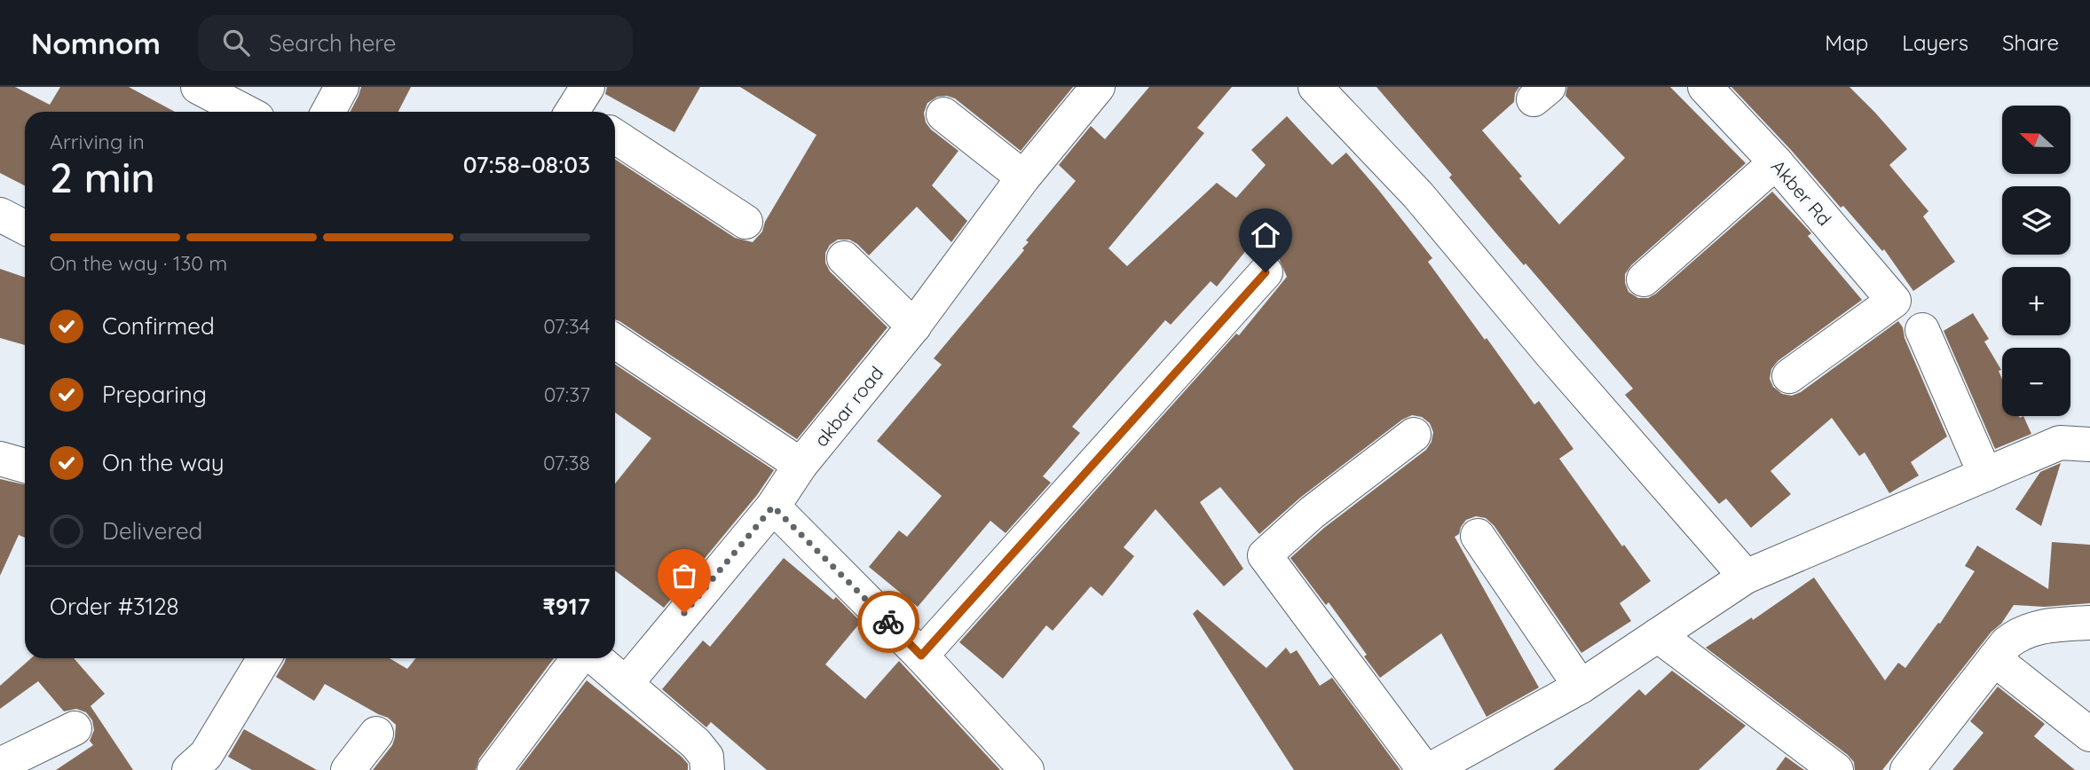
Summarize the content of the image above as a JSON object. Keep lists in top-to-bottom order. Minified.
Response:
{"streets":{"street":["Akber Rd","akbar road"]},"north":"left","page":{"header":"Nomnom","search":"Search here","nav":["Map","Layers","Share"],"map_buttons":["+","−"],"heading":["2 min","Arriving in","07:58–08:03"],"panel":["Order #3128","₹917"],"bar":"On the way · 130 m","list":[["Confirmed","07:34"],["Preparing","07:37"],["On the way","07:38"],"Delivered"]}}
